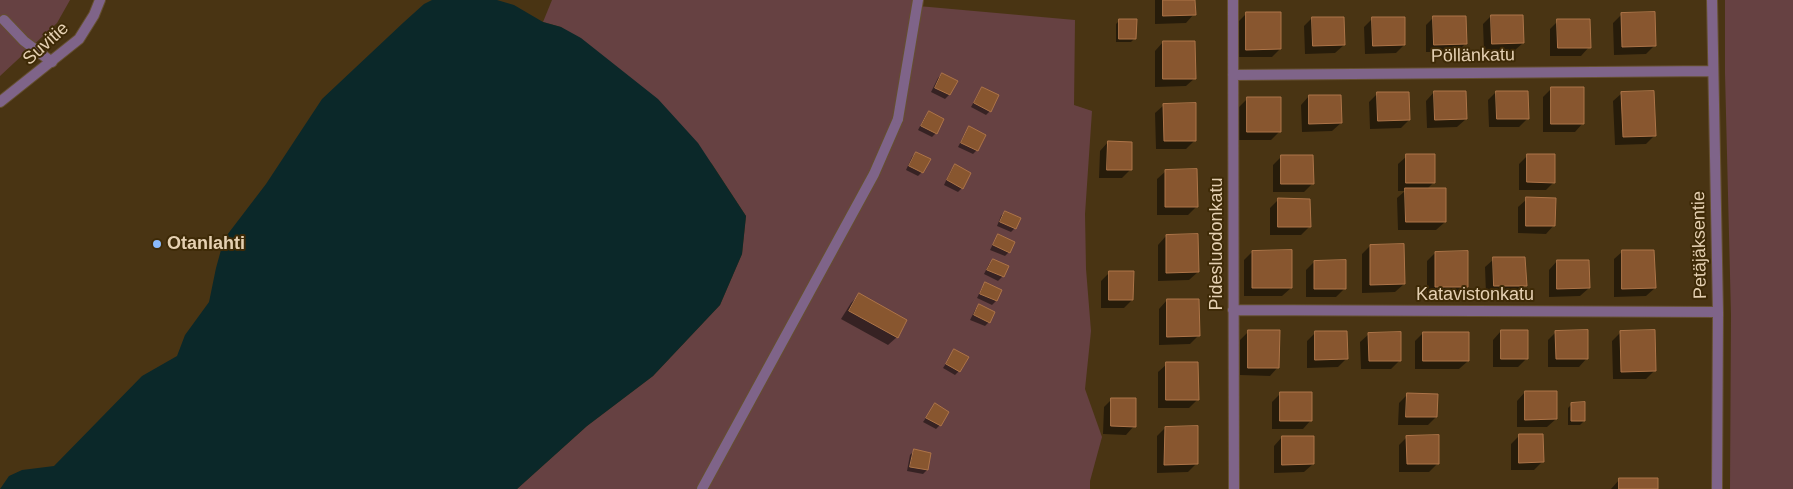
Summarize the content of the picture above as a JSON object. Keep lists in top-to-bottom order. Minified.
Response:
{"streets":{"street":["Suvitie","Pöllänkatu","Pidesluodonkatu","Petäjäksentie","Katavistonkatu"]},"crossings":[["Pöllänkatu","Pidesluodonkatu"],["Pöllänkatu","Petäjäksentie"],["Pidesluodonkatu","Katavistonkatu"],["Petäjäksentie","Katavistonkatu"]],"places":["Otanlahti"]}
